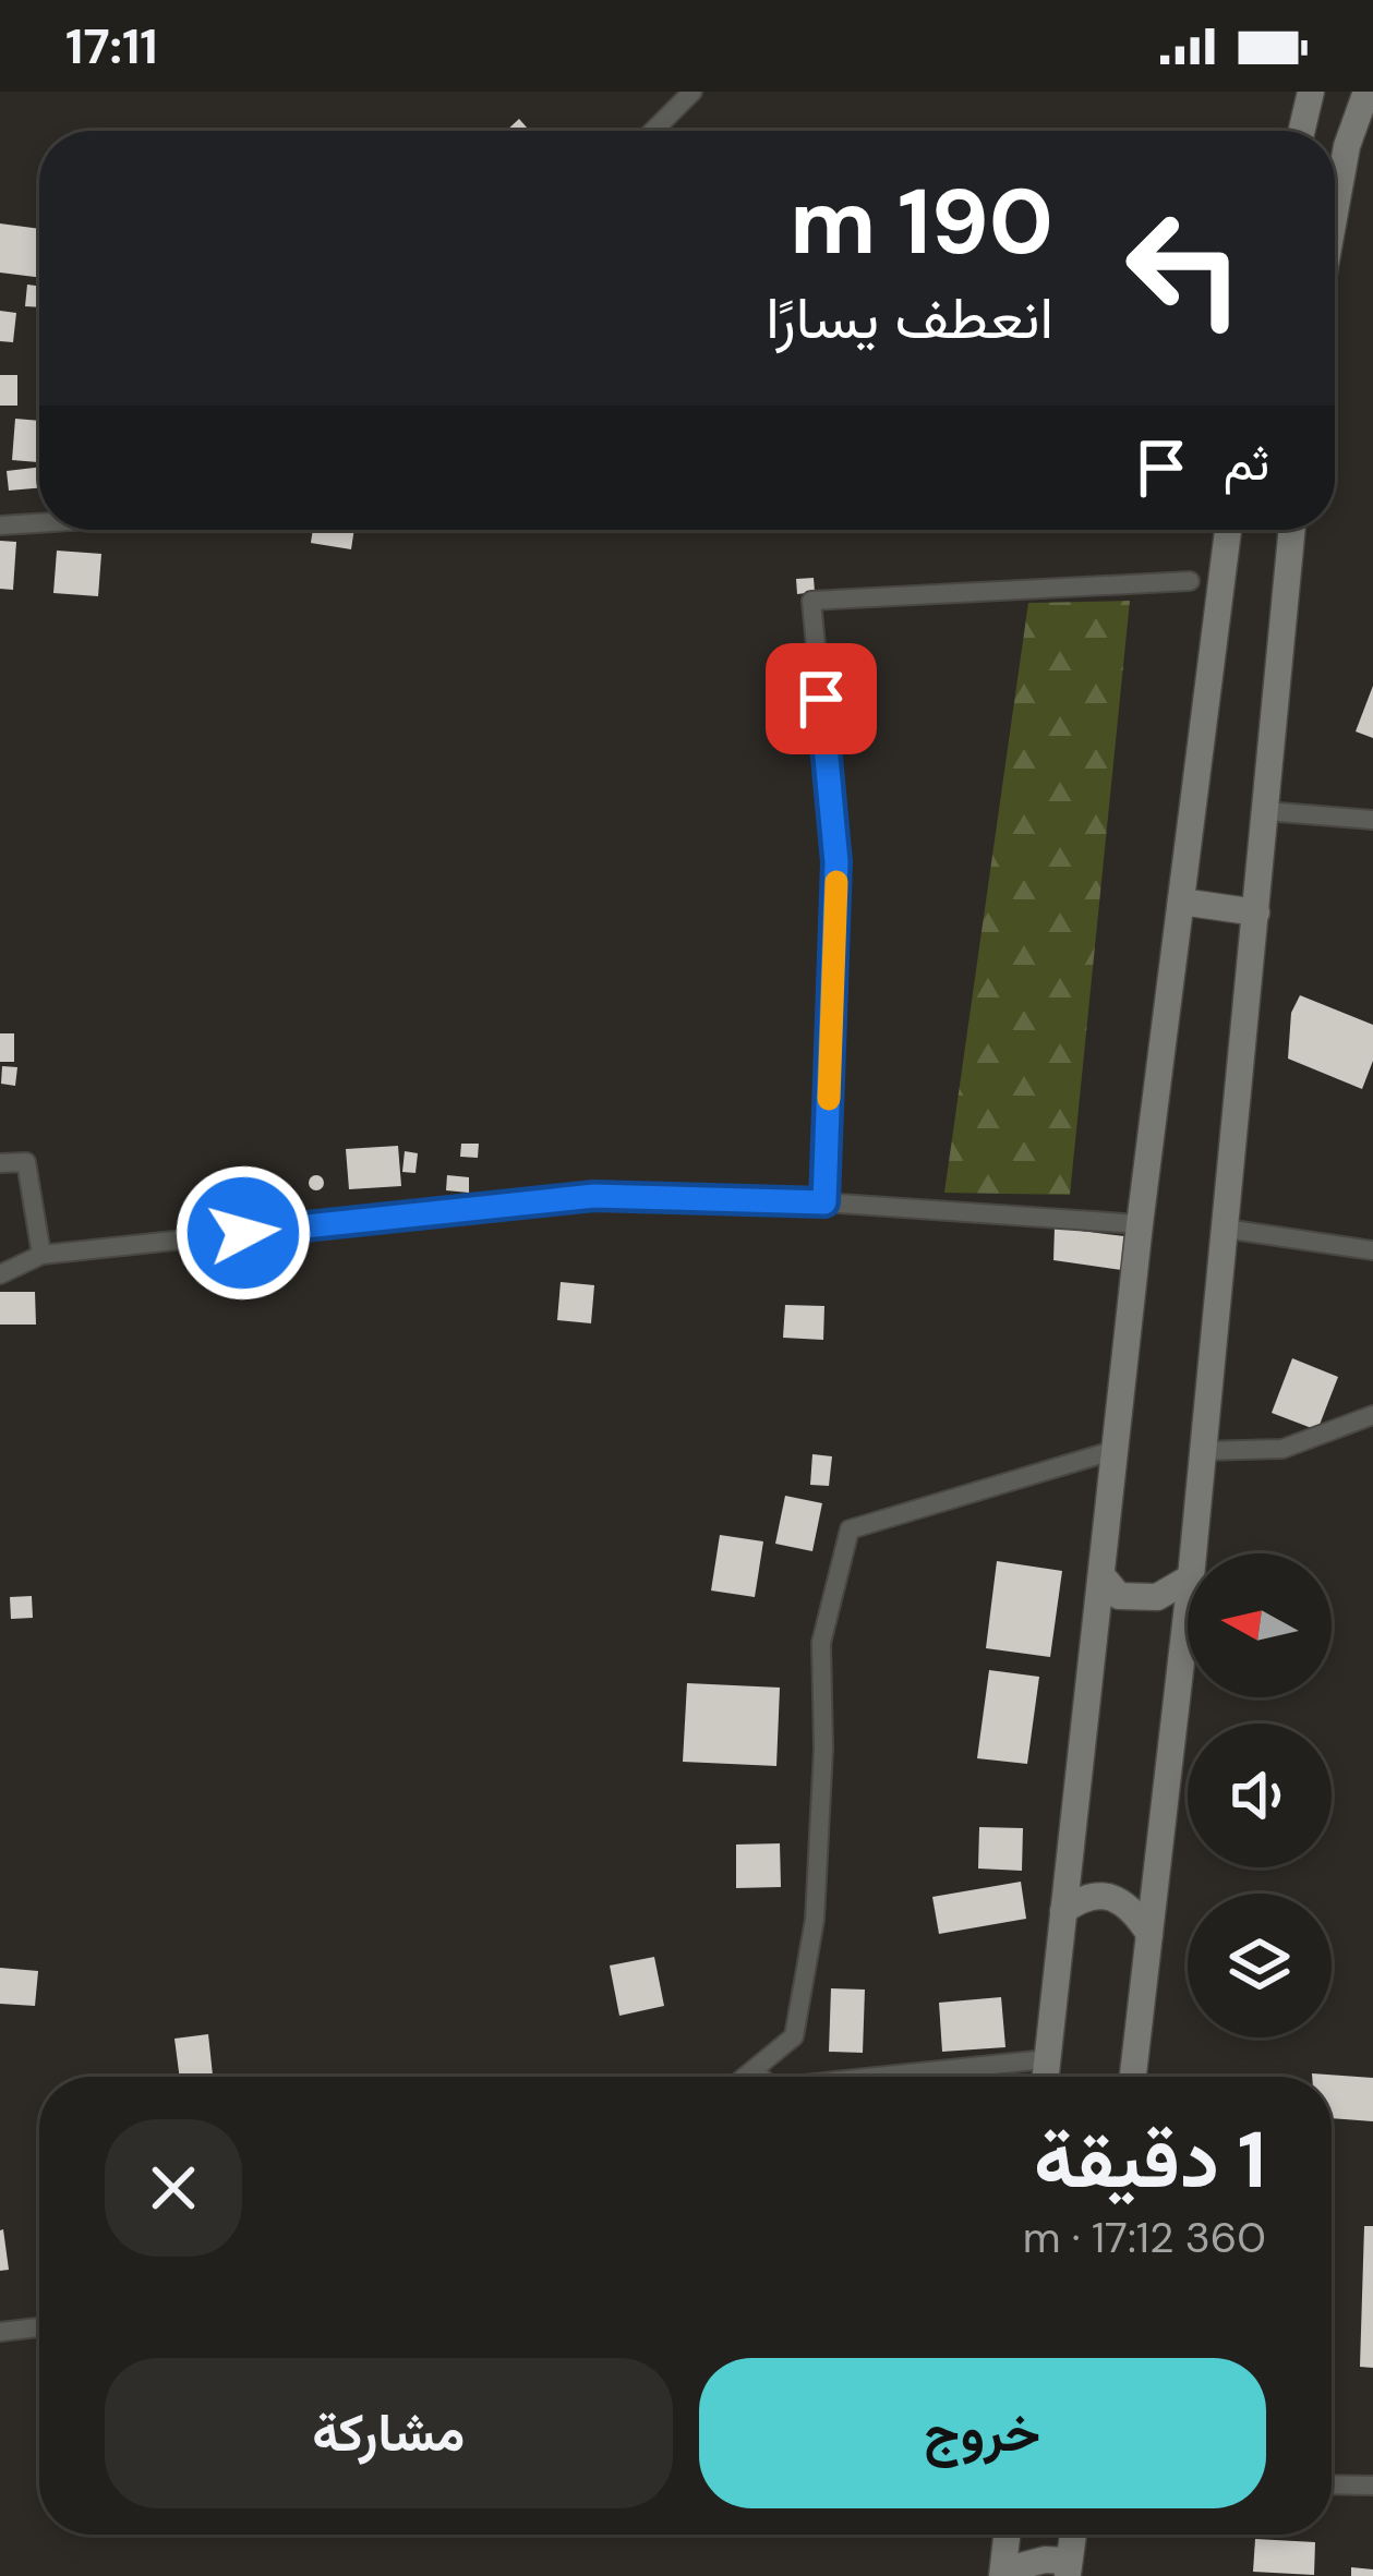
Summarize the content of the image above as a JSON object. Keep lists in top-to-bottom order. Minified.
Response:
{"north":"left","page":{"status":"17:11","turn":["190 m","انعطف يسارًا"],"then":"ثم","heading":["1 دقيقة","360 m · 17:12"],"buttons":["خروج","مشاركة"]}}
